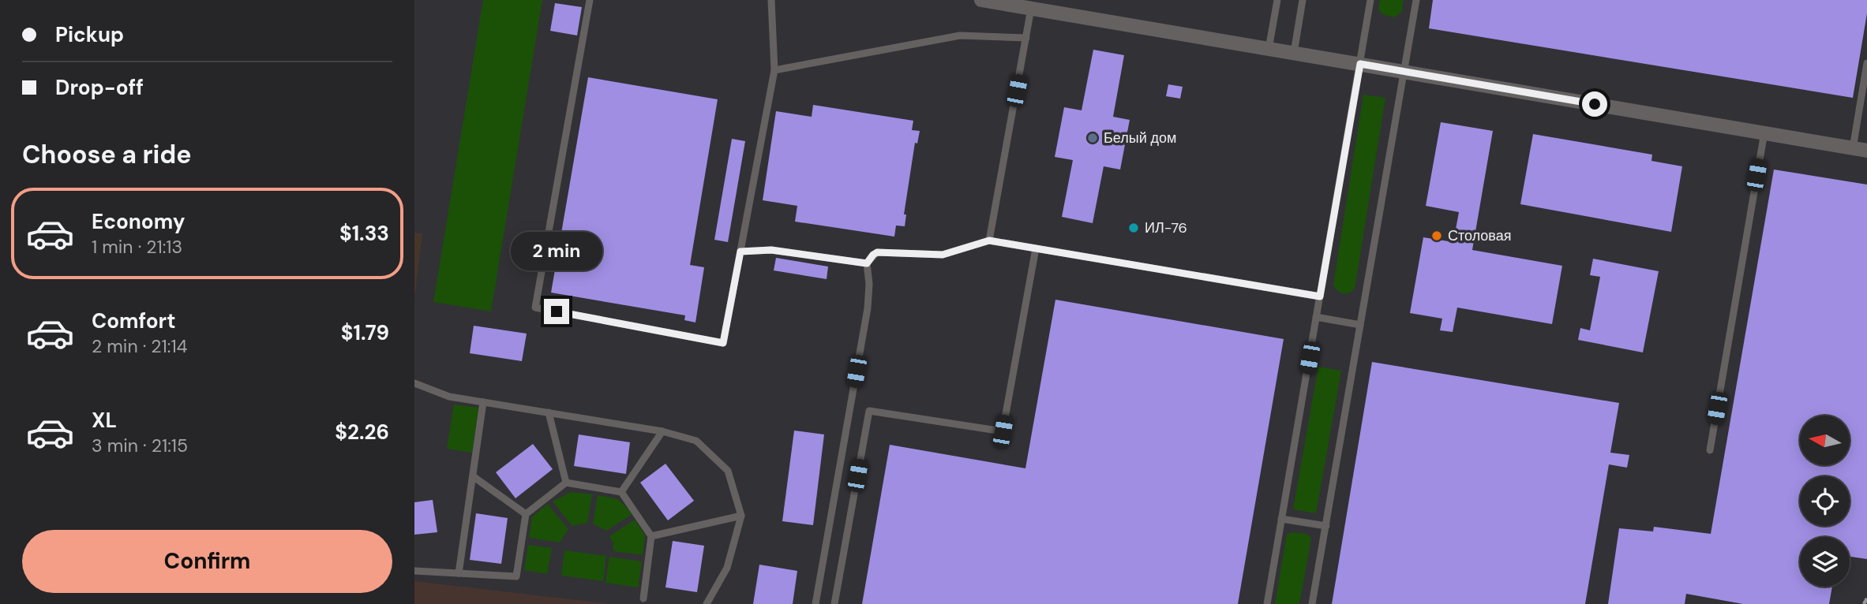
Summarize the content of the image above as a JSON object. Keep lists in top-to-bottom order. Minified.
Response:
{"places":["Белый дом","ИЛ-76","Столовая"],"north":"left","page":{"banner":["Pickup","Drop-off"],"heading":"Choose a ride","list":[{"name":"Economy","note":"1 min · 21:13","value":"$1.33"},{"name":"Comfort","note":"2 min · 21:14","value":"$1.79"},{"name":"XL","note":"3 min · 21:15","value":"$2.26"}],"bubble":"2 min","buttons":"Confirm"}}
